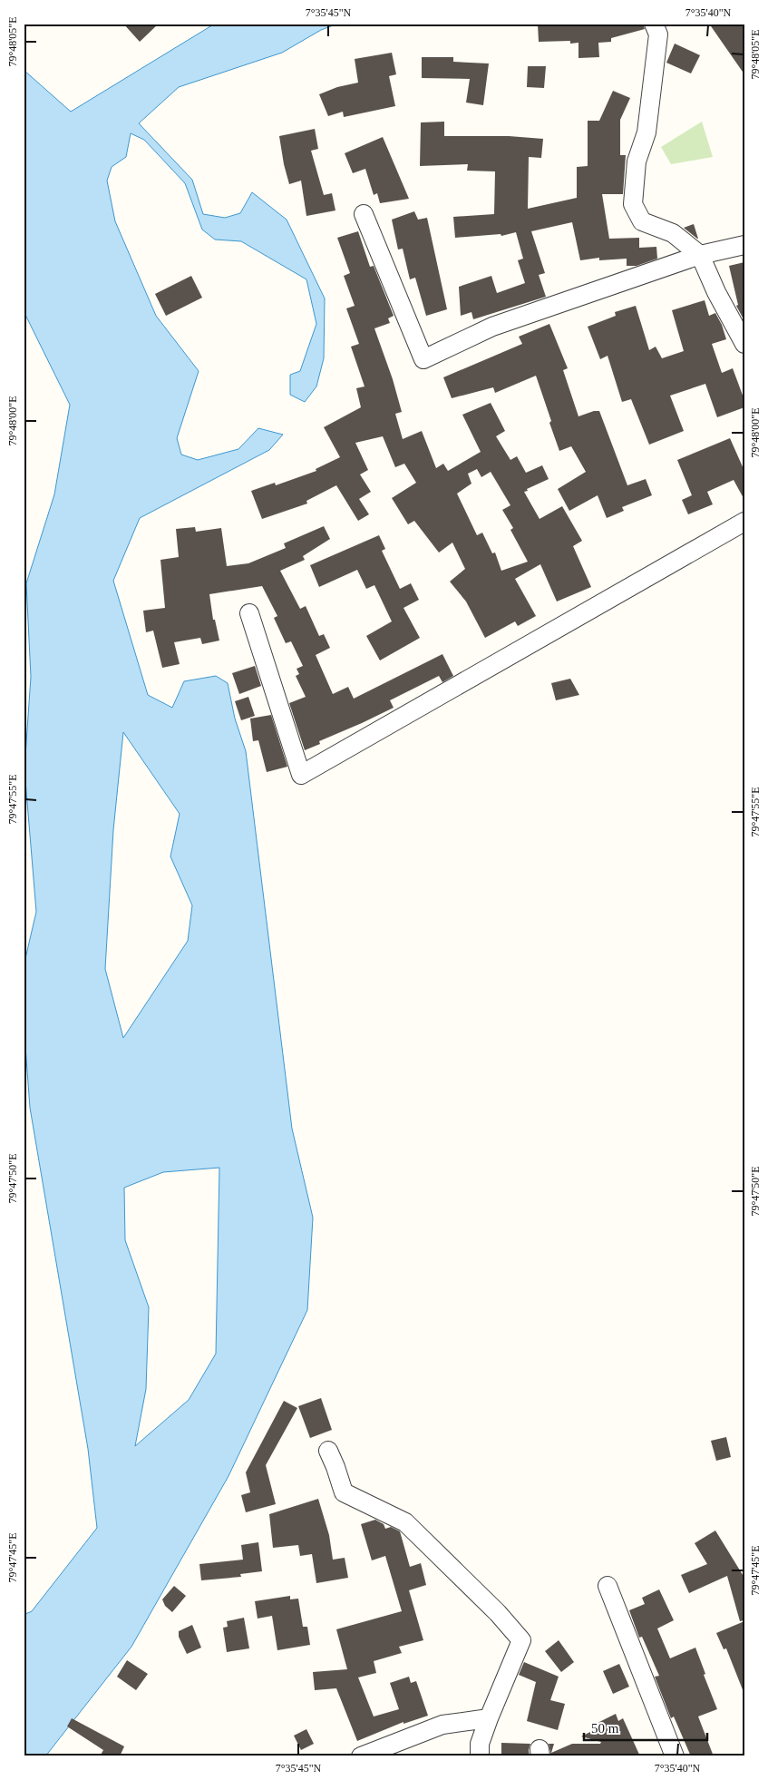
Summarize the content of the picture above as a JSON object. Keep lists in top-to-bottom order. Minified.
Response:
{"scale_bar":"50 m","coordinates":["7°35'45\"N","7°35'40\"N","79°48'05\"E","79°48'00\"E","79°47'55\"E","79°47'50\"E","79°47'45\"E"]}
